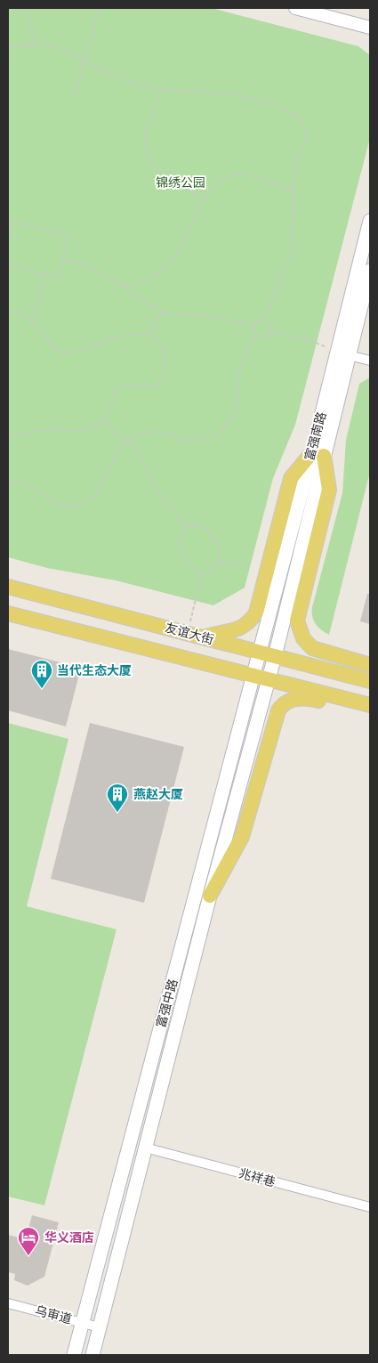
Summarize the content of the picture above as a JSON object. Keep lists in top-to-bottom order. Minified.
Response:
{"streets":{"main road":["富强南路","友谊大街","富强中路"],"street":["兆祥巷","乌审道"]},"crossings":[["富强南路","友谊大街"],["富强南路","富强中路"],["友谊大街","富强中路"],["富强中路","兆祥巷"],["富强中路","乌审道"]],"parks":["锦绣公园"],"places":{"building":["当代生态大厦","燕赵大厦"],"hotel":["华义酒店"]}}
